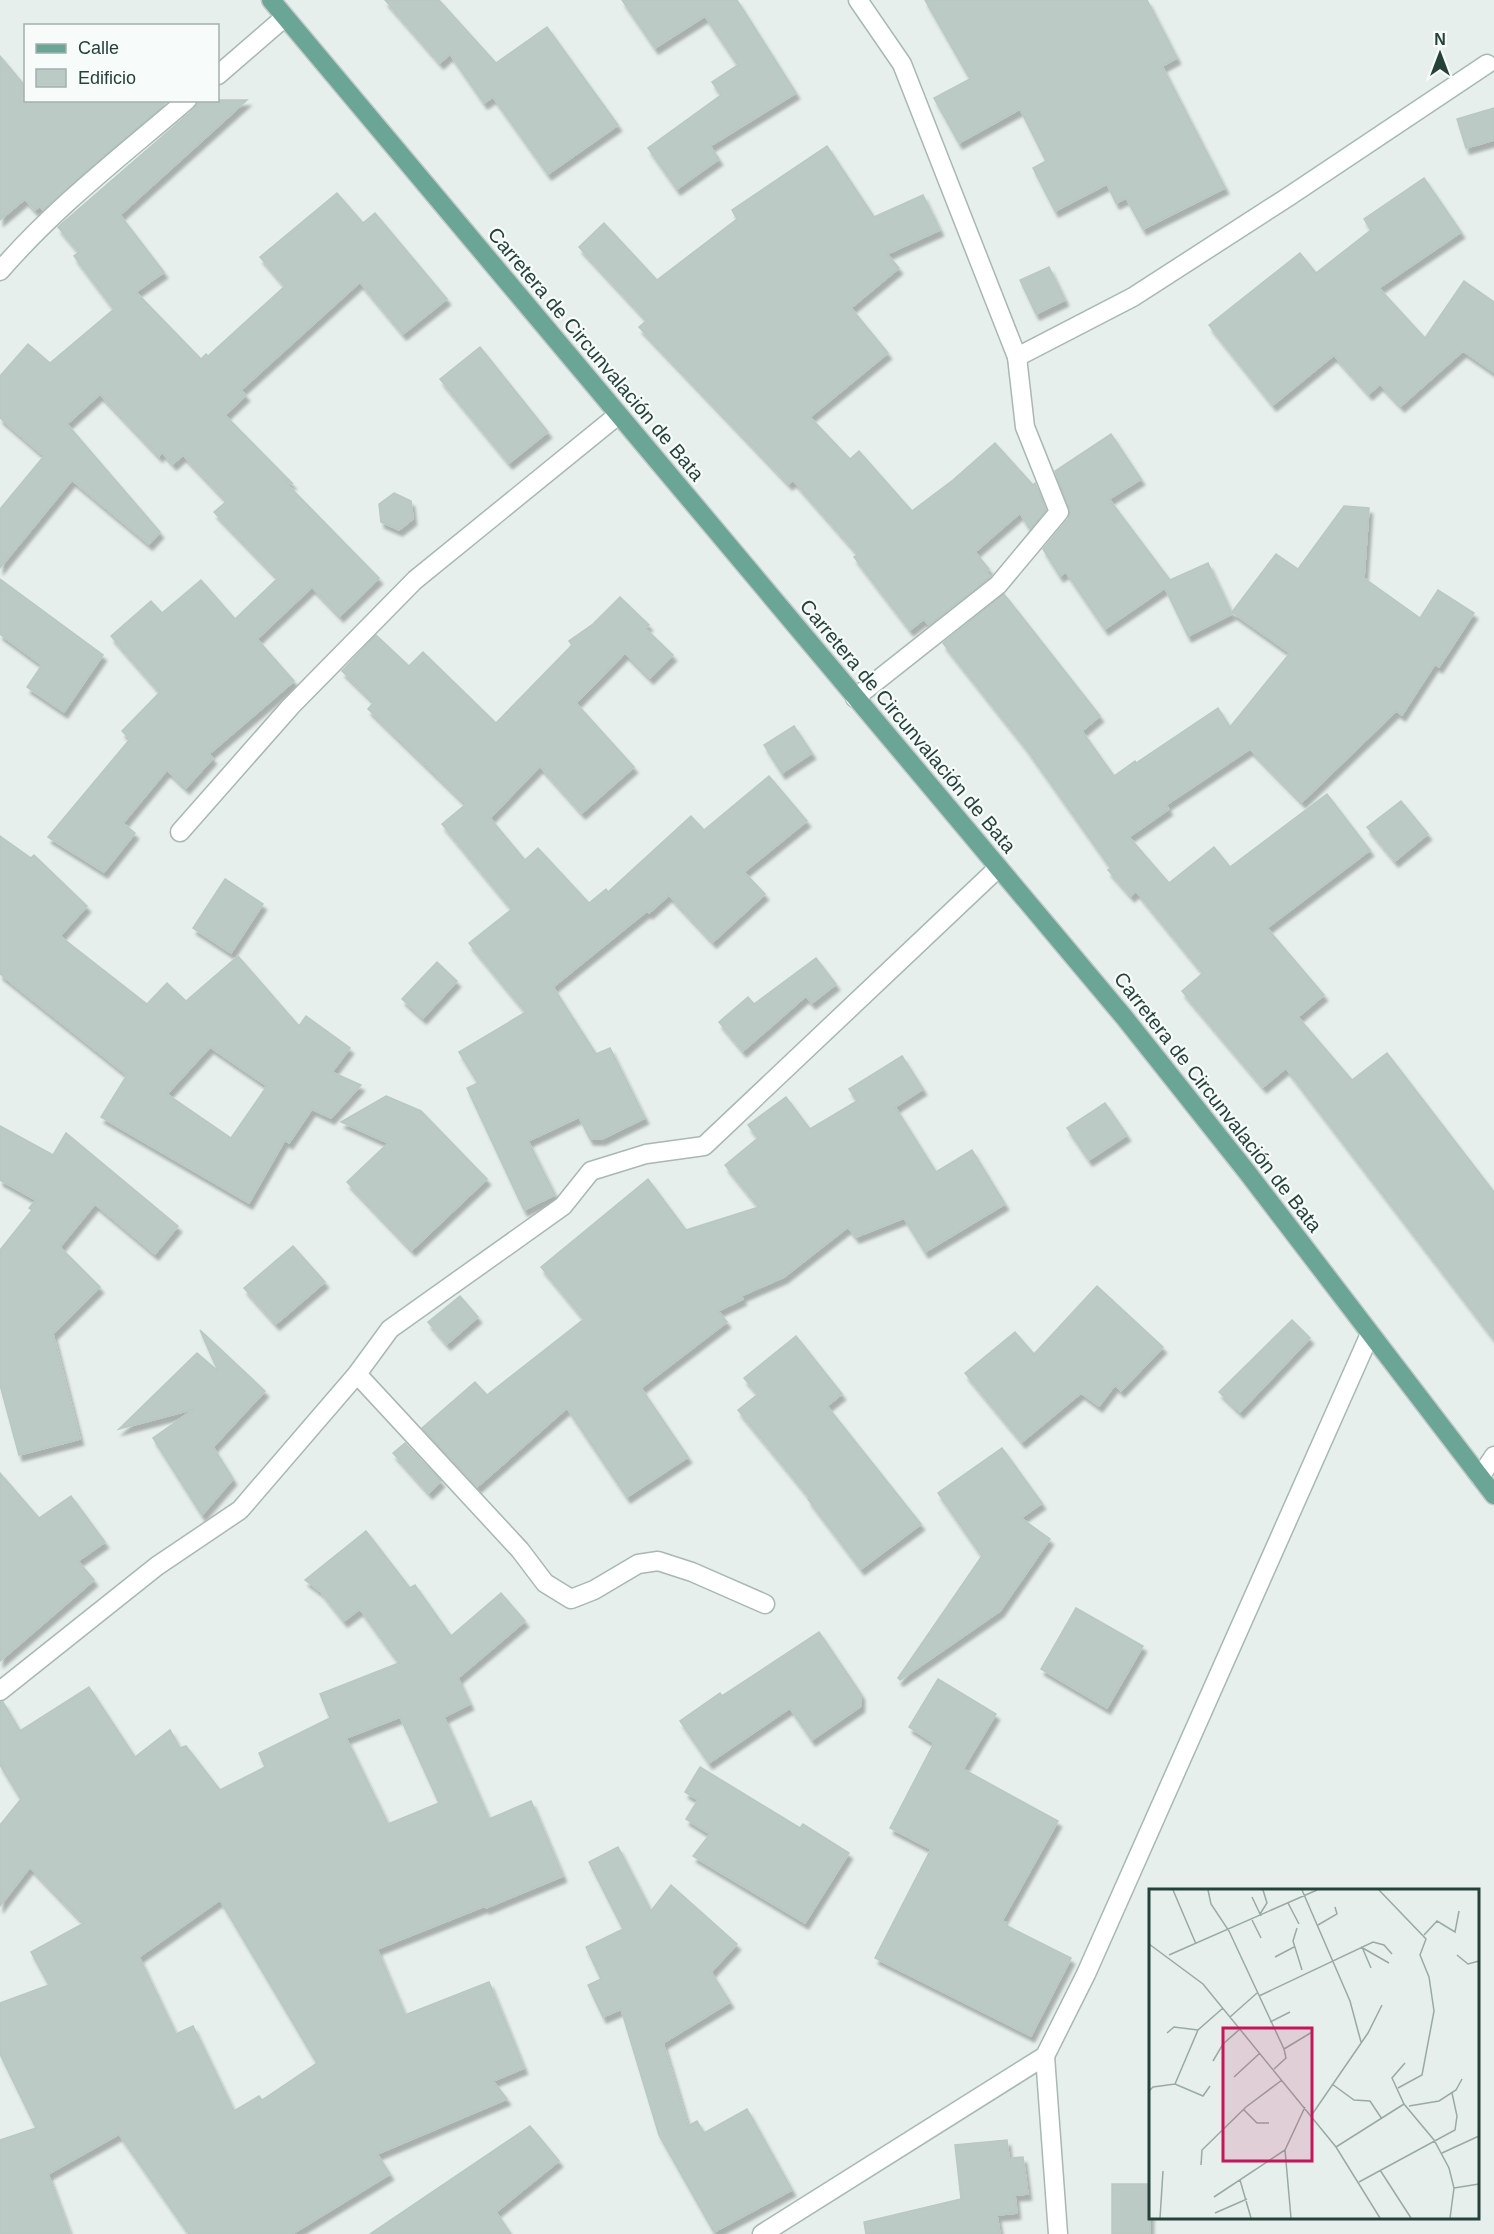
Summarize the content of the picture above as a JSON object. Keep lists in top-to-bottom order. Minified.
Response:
{"streets":{"main road":["Carretera de Circunvalación de Bata"]},"legend":["Calle","Edificio"],"north":"top"}
